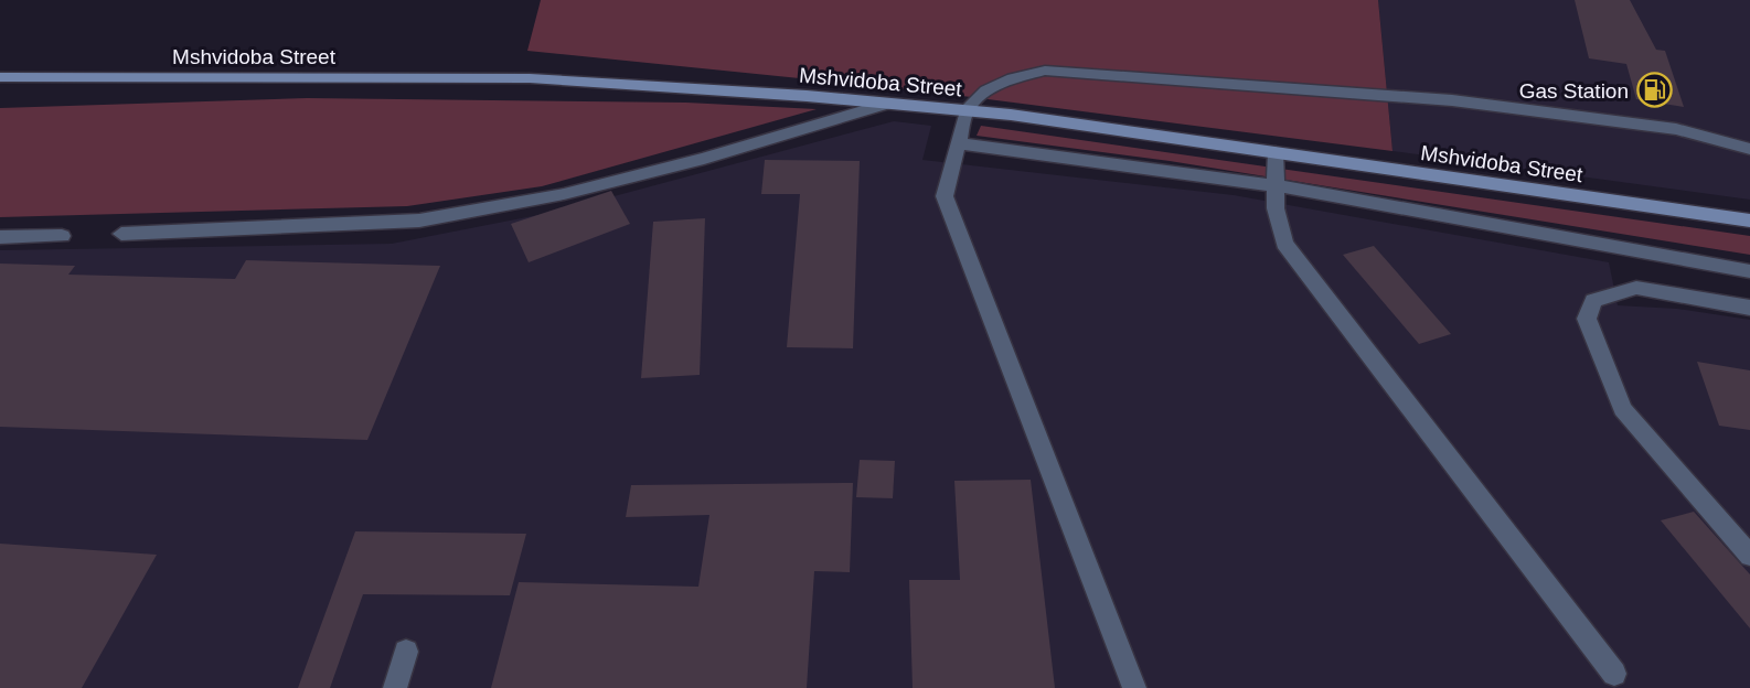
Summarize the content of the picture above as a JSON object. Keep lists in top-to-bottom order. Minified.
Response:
{"streets":{"main road":["Mshvidoba Street"]},"places":{"fuel station":["Gas Station"]}}
